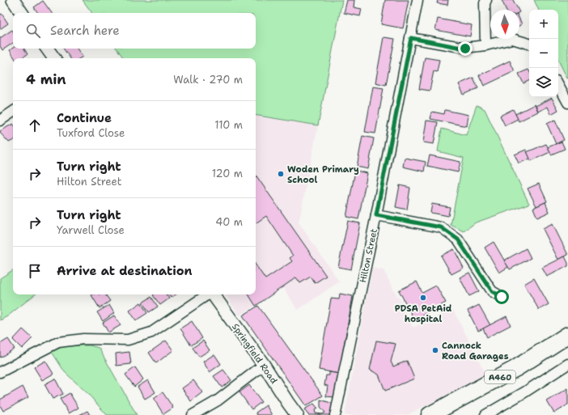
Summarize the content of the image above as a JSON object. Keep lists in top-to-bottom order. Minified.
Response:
{"streets":{"highway":["A460"],"street":["Hilton Street","Springfield Road"]},"places":["Woden Primary School","PDSA PetAid hospital","Cannock Road Garages"],"north":"bottom","page":{"map_buttons":["+","−"],"search":"Search here","heading":["4 min","Walk · 270 m"],"list":[["Continue","Tuxford Close","110 m"],["Turn right","Hilton Street","120 m"],["Turn right","Yarwell Close","40 m"],"Arrive at destination"]}}
